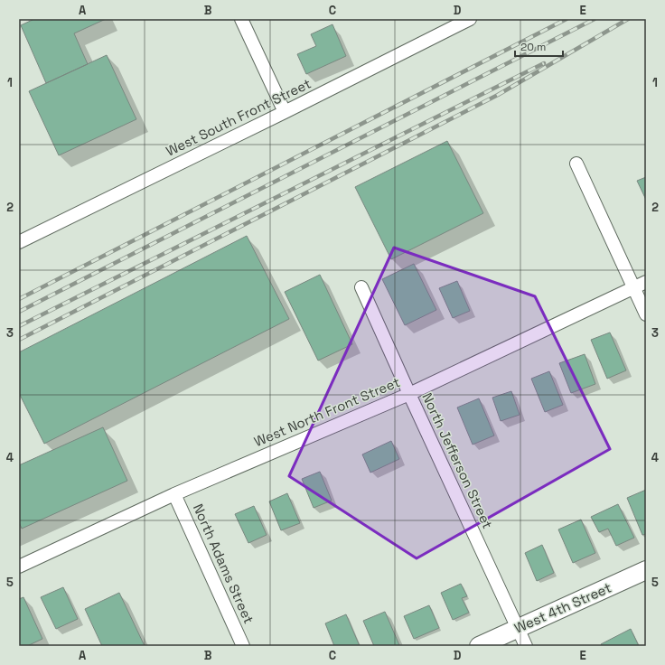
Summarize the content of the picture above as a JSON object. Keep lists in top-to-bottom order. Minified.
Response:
{"streets":{"main road":["West 4th Street"],"street":["West South Front Street","West North Front Street","North Jefferson Street","North Adams Street"]},"crossings":[["West North Front Street","North Jefferson Street"],["West North Front Street","North Adams Street"],["North Jefferson Street","West 4th Street"]],"scale_bar":"20 m","grid":{"columns":["A","B","C","D","E"],"rows":["1","2","3","4","5"]}}
